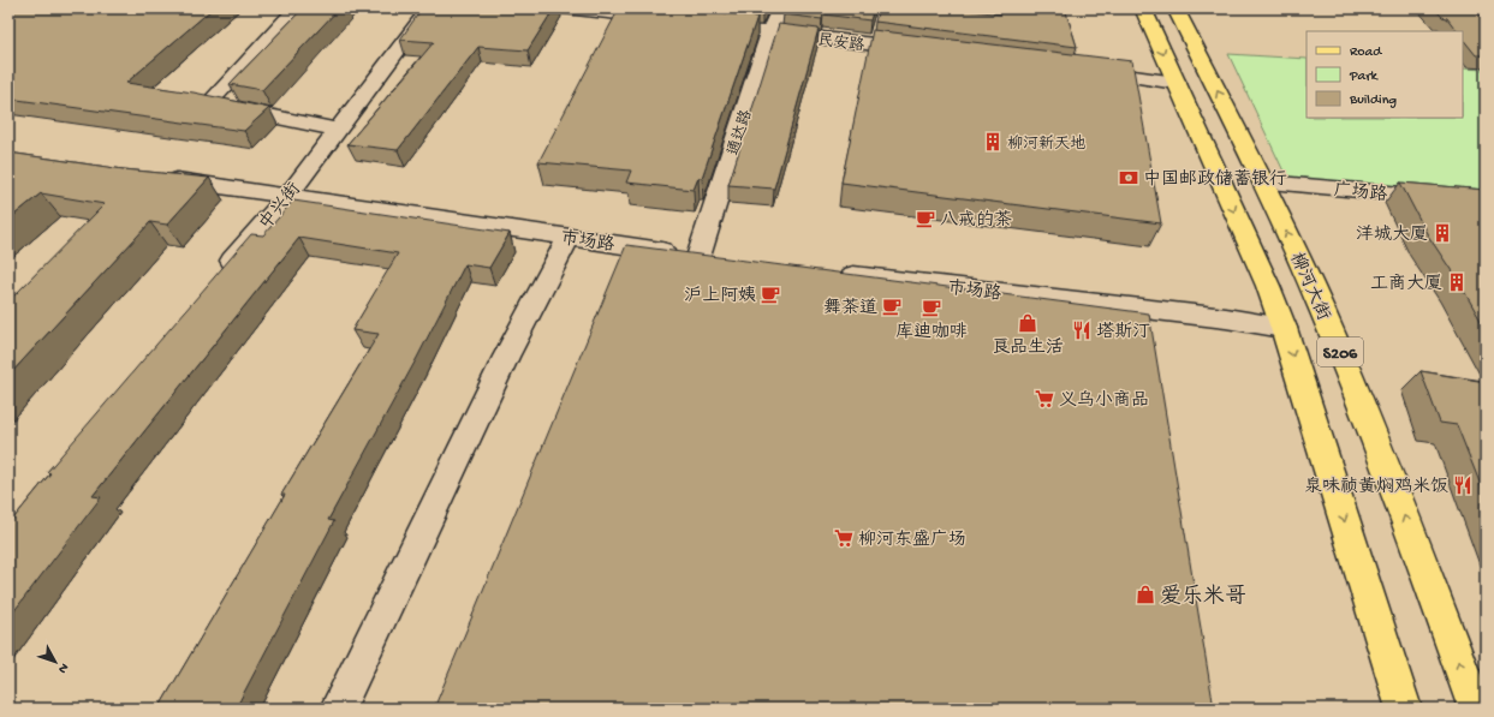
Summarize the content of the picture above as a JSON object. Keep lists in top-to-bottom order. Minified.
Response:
{"streets":{"main road":["柳河大街","S206"],"street":["民安路","通达路","广场路","中兴街","市场路"]},"crossings":[["民安路","通达路"],["通达路","市场路"],["广场路","柳河大街"],["中兴街","市场路"],["市场路","S206"]],"places":{"building":["柳河新天地","洋城大厦","工商大厦"],"bank":["中国邮政储蓄银行"],"cafe":["八戒的茶","沪上阿姨","舞茶道","库迪咖啡"],"shop":["良品生活","爱乐米哥"],"restaurant":["塔斯汀","泉味祯黄焖鸡米饭"],"supermarket":["义乌小商品","柳河东盛广场"]},"legend":["Road","Park","Building"],"north":"bottom right"}
